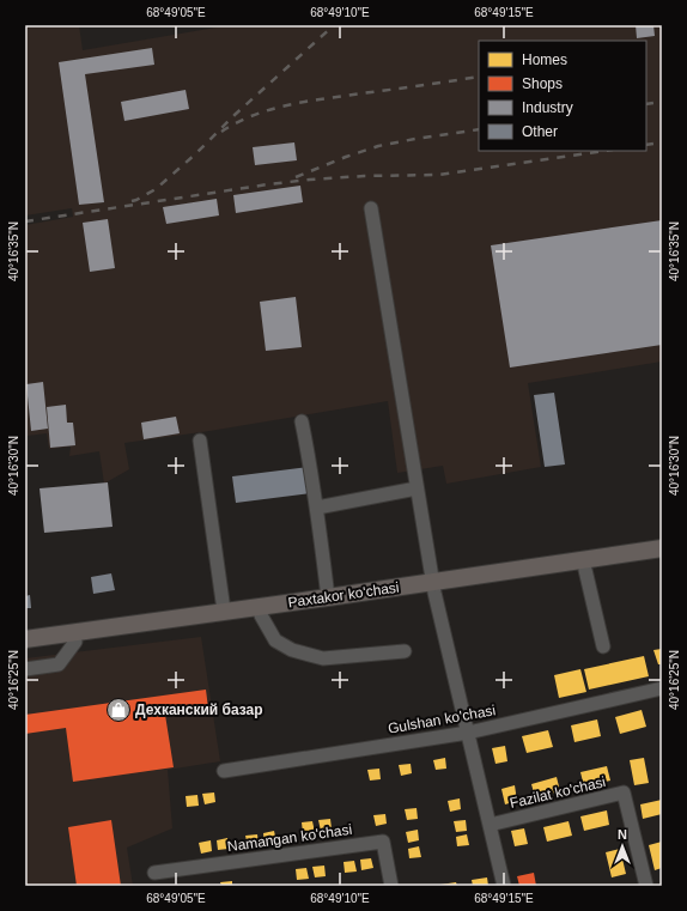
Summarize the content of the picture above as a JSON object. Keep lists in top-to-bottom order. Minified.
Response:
{"streets":{"main road":["Paxtakor ko'chasi"],"street":["Gulshan ko'chasi","Fazilat ko'chasi","Namangan ko'chasi"]},"places":{"shop":["Дехканский базар"]},"legend":["Homes","Shops","Industry","Other"],"north":"top","coordinates":["68°49'05\"E","68°49'10\"E","68°49'15\"E","40°16'35\"N","40°16'30\"N","40°16'25\"N"]}
